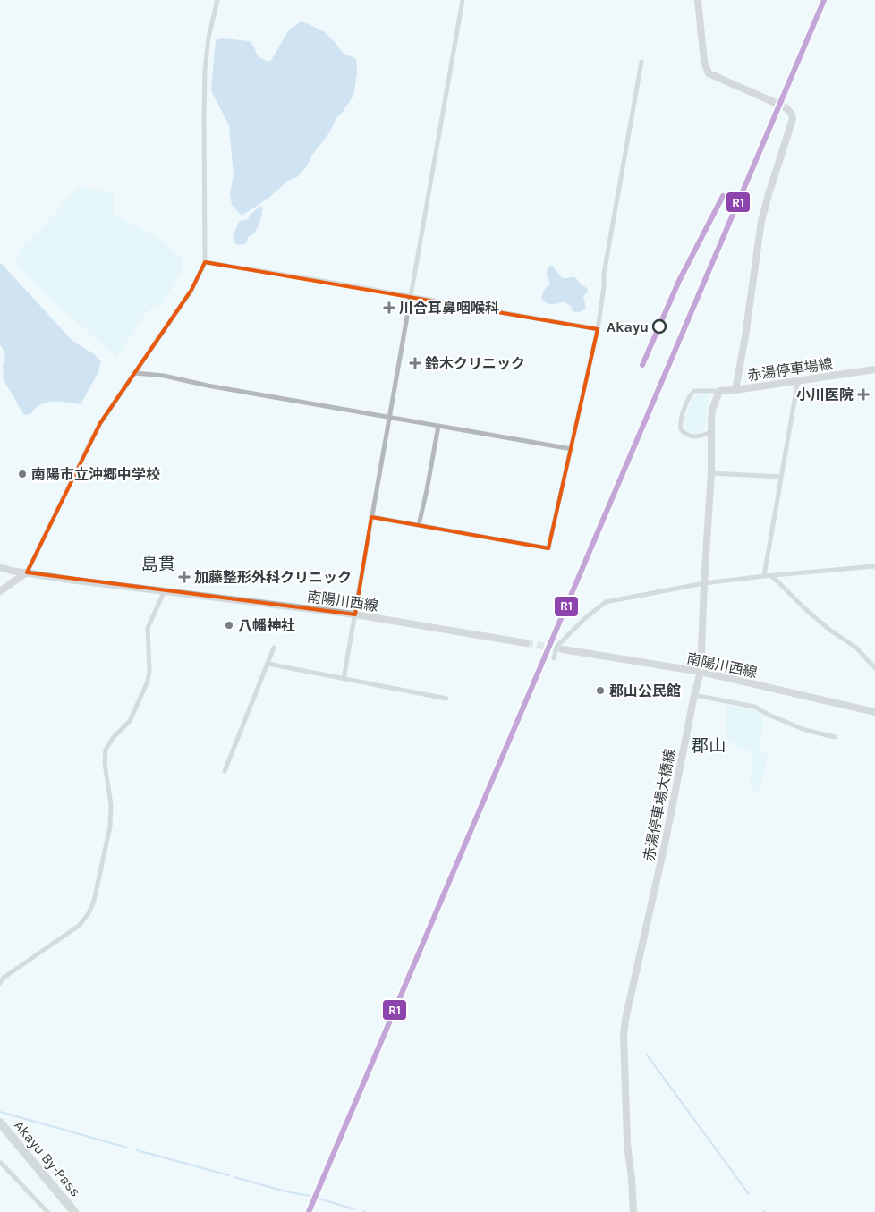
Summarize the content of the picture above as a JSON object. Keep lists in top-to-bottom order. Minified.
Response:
{"streets":{"highway":["Akayu By-Pass"],"main road":["赤湯停車場線","南陽川西線","赤湯停車場大橋線"]},"crossings":[["赤湯停車場線","赤湯停車場大橋線"],["南陽川西線","赤湯停車場大橋線"]],"districts":["島貫","郡山"],"places":{"health":["川合耳鼻咽喉科","鈴木クリニック","小川医院","加藤整形外科クリニック"],"other":["Akayu","南陽市立沖郷中学校","八幡神社","郡山公民館"]},"lines":["transit line R1"]}
